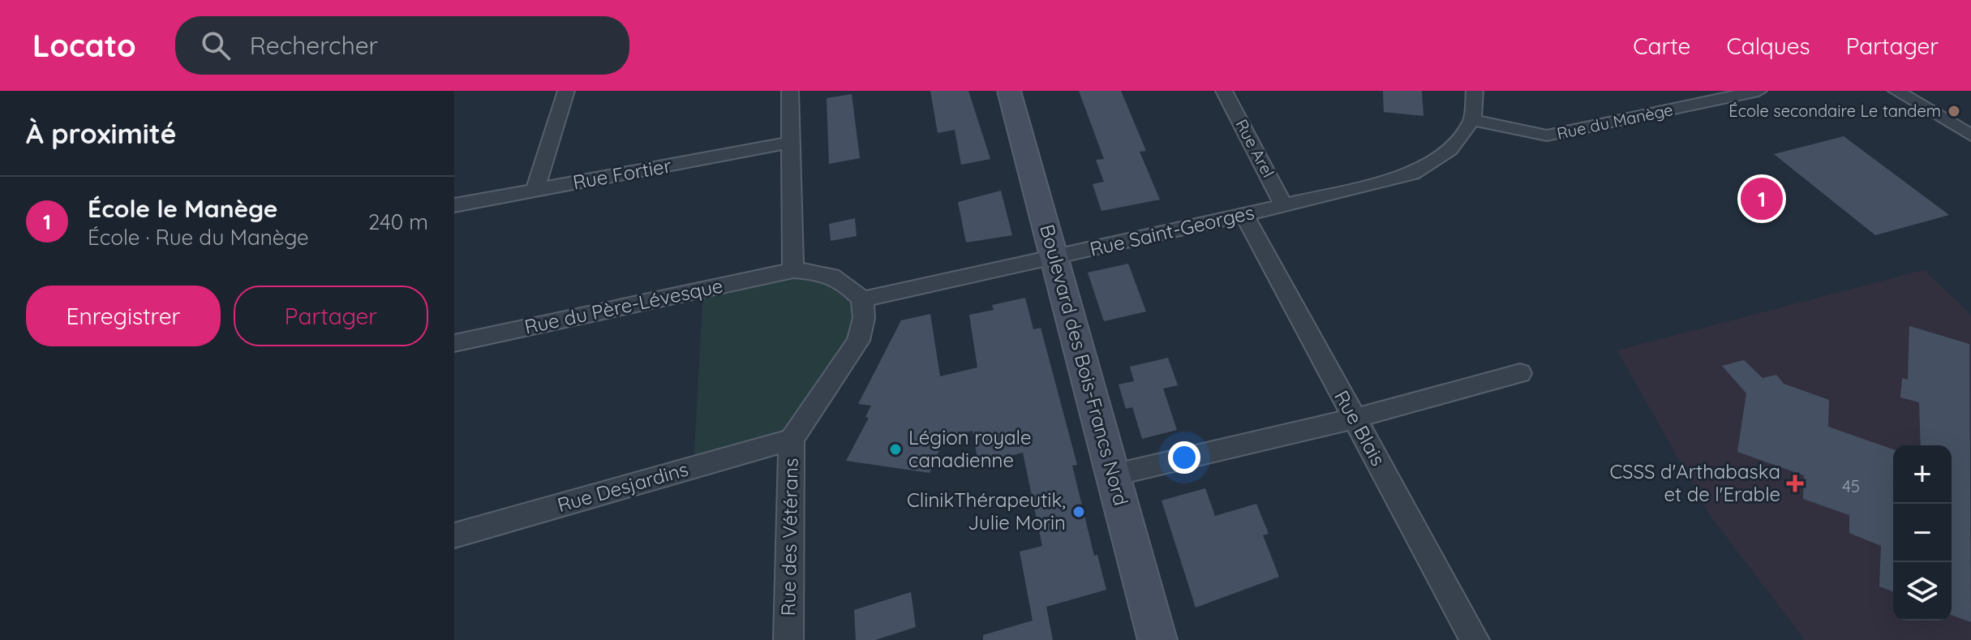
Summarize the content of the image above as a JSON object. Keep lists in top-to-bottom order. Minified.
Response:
{"streets":{"street":["Rue du Manège","Rue Arel","Rue Fortier","Rue Saint-Georges","Rue du Père-Lévesque","Boulevard des Bois-Francs Nord","Rue Blais","Rue Desjardins","Rue des Vétérans"]},"crossings":[["Rue du Manège","Rue Saint-Georges"],["Rue Arel","Rue Saint-Georges"],["Rue Saint-Georges","Boulevard des Bois-Francs Nord"],["Rue Saint-Georges","Rue Blais"],["Rue Saint-Georges","Rue des Vétérans"],["Rue Desjardins","Rue des Vétérans"]],"places":{"other":["École secondaire Le tandem","Légion royale canadienne","ClinikThérapeutik, Julie Morin"],"health":["CSSS d'Arthabaska et de l'Erable"]},"house_numbers":["45"],"page":{"header":"Locato","search":"Rechercher","nav":["Carte","Calques","Partager"],"heading":"À proximité","pins":"1","list":[{"mark":"1","name":"École le Manège","note":"École · Rue du Manège","value":"240 m"}],"buttons":["Enregistrer","Partager"],"map_buttons":["+","−"]}}
